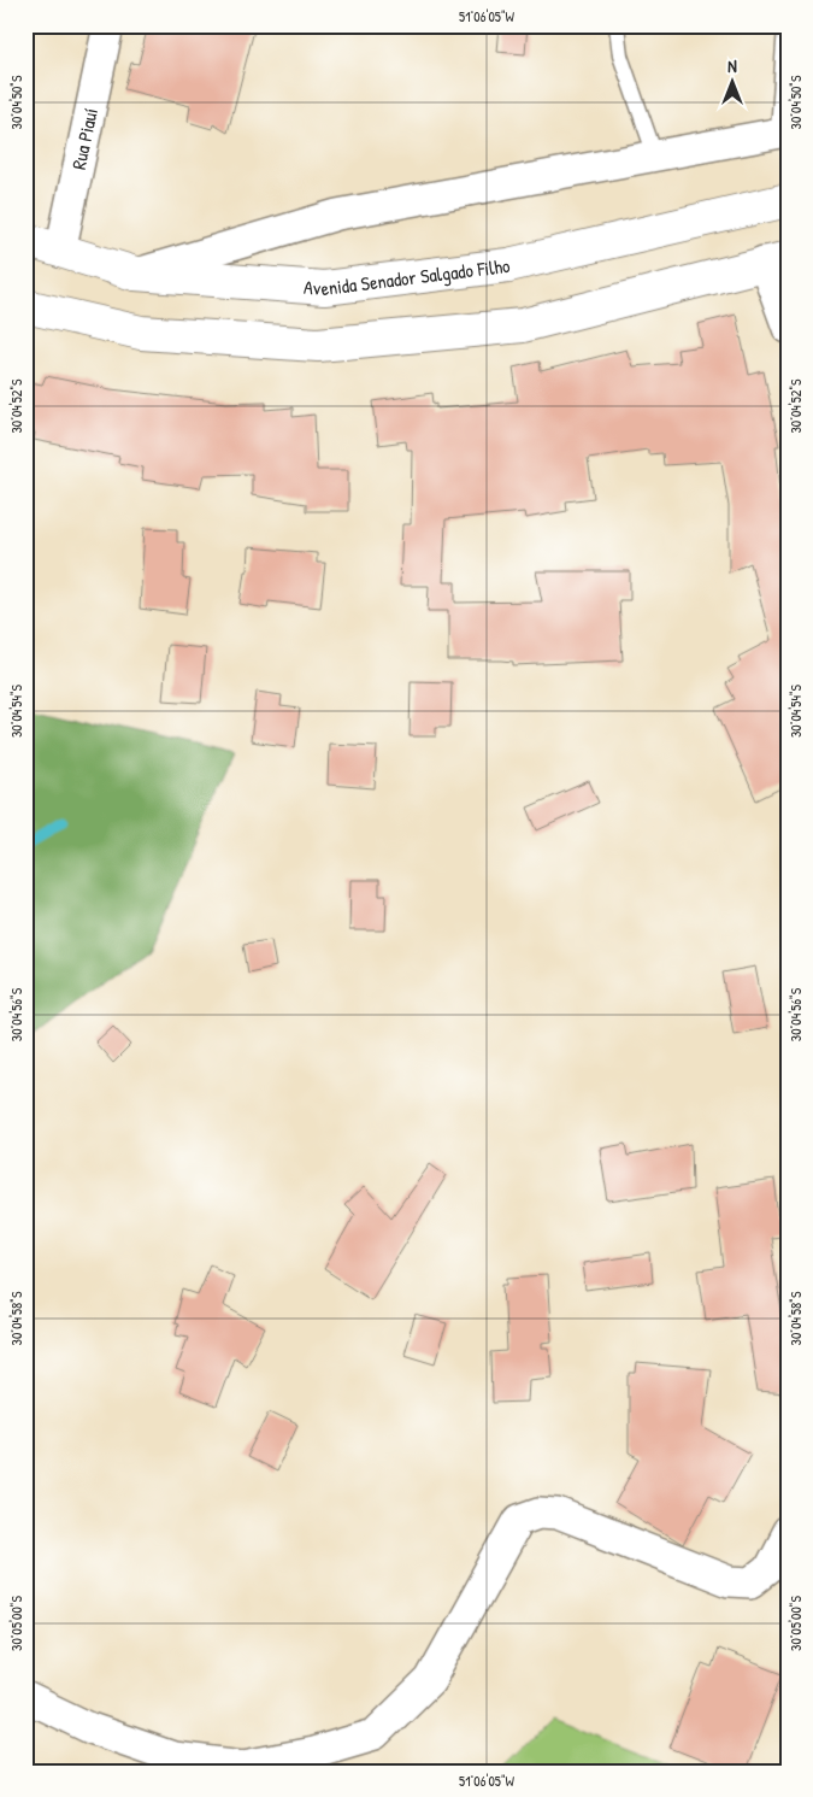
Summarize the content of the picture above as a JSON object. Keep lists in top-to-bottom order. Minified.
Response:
{"streets":{"main road":["Avenida Senador Salgado Filho"],"street":["Rua Piauí"]},"crossings":[["Rua Piauí","Avenida Senador Salgado Filho"]],"north":"top","coordinates":["51°06'05\"W","30°04'50\"S","30°04'52\"S","30°04'54\"S","30°04'56\"S","30°04'58\"S","30°05'00\"S"]}
